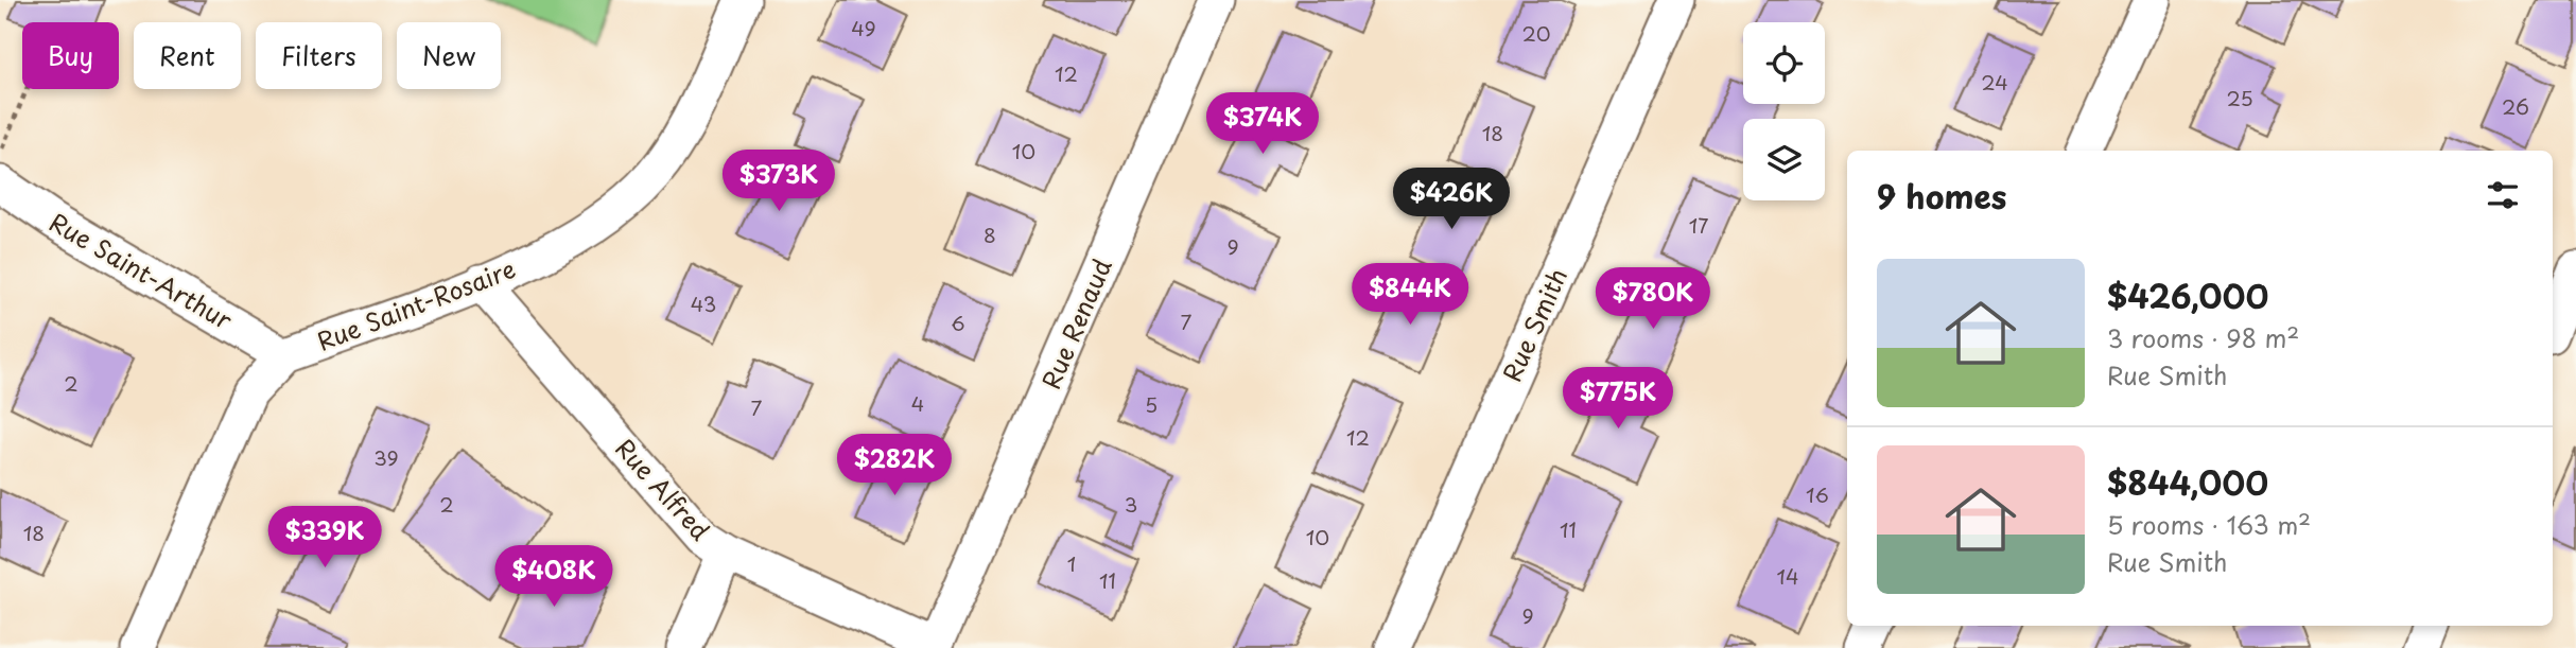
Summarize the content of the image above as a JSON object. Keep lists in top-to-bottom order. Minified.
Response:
{"streets":{"street":["Rue Saint-Arthur","Rue Saint-Rosaire","Rue Renaud","Rue Smith","Rue Alfred"]},"crossings":[["Rue Saint-Arthur","Rue Saint-Rosaire"],["Rue Saint-Rosaire","Rue Alfred"],["Rue Renaud","Rue Alfred"]],"house_numbers":["49","20","12","24","25","26","18","10","17","8","9","43","7","6","2","4","5","7","12","39","16","2","3","11","18","10","1","14","11","9"],"page":{"chip":["Buy","Rent","Filters","New"],"price":["$374K","$373K","$426K","$844K","$780K","$775K","$282K","$339K","$408K"],"heading":"9 homes","list":[{"name":"$426,000","note":"3 rooms · 98 m² · Rue Smith"},{"name":"$844,000","note":"5 rooms · 163 m² · Rue Smith"}]}}
